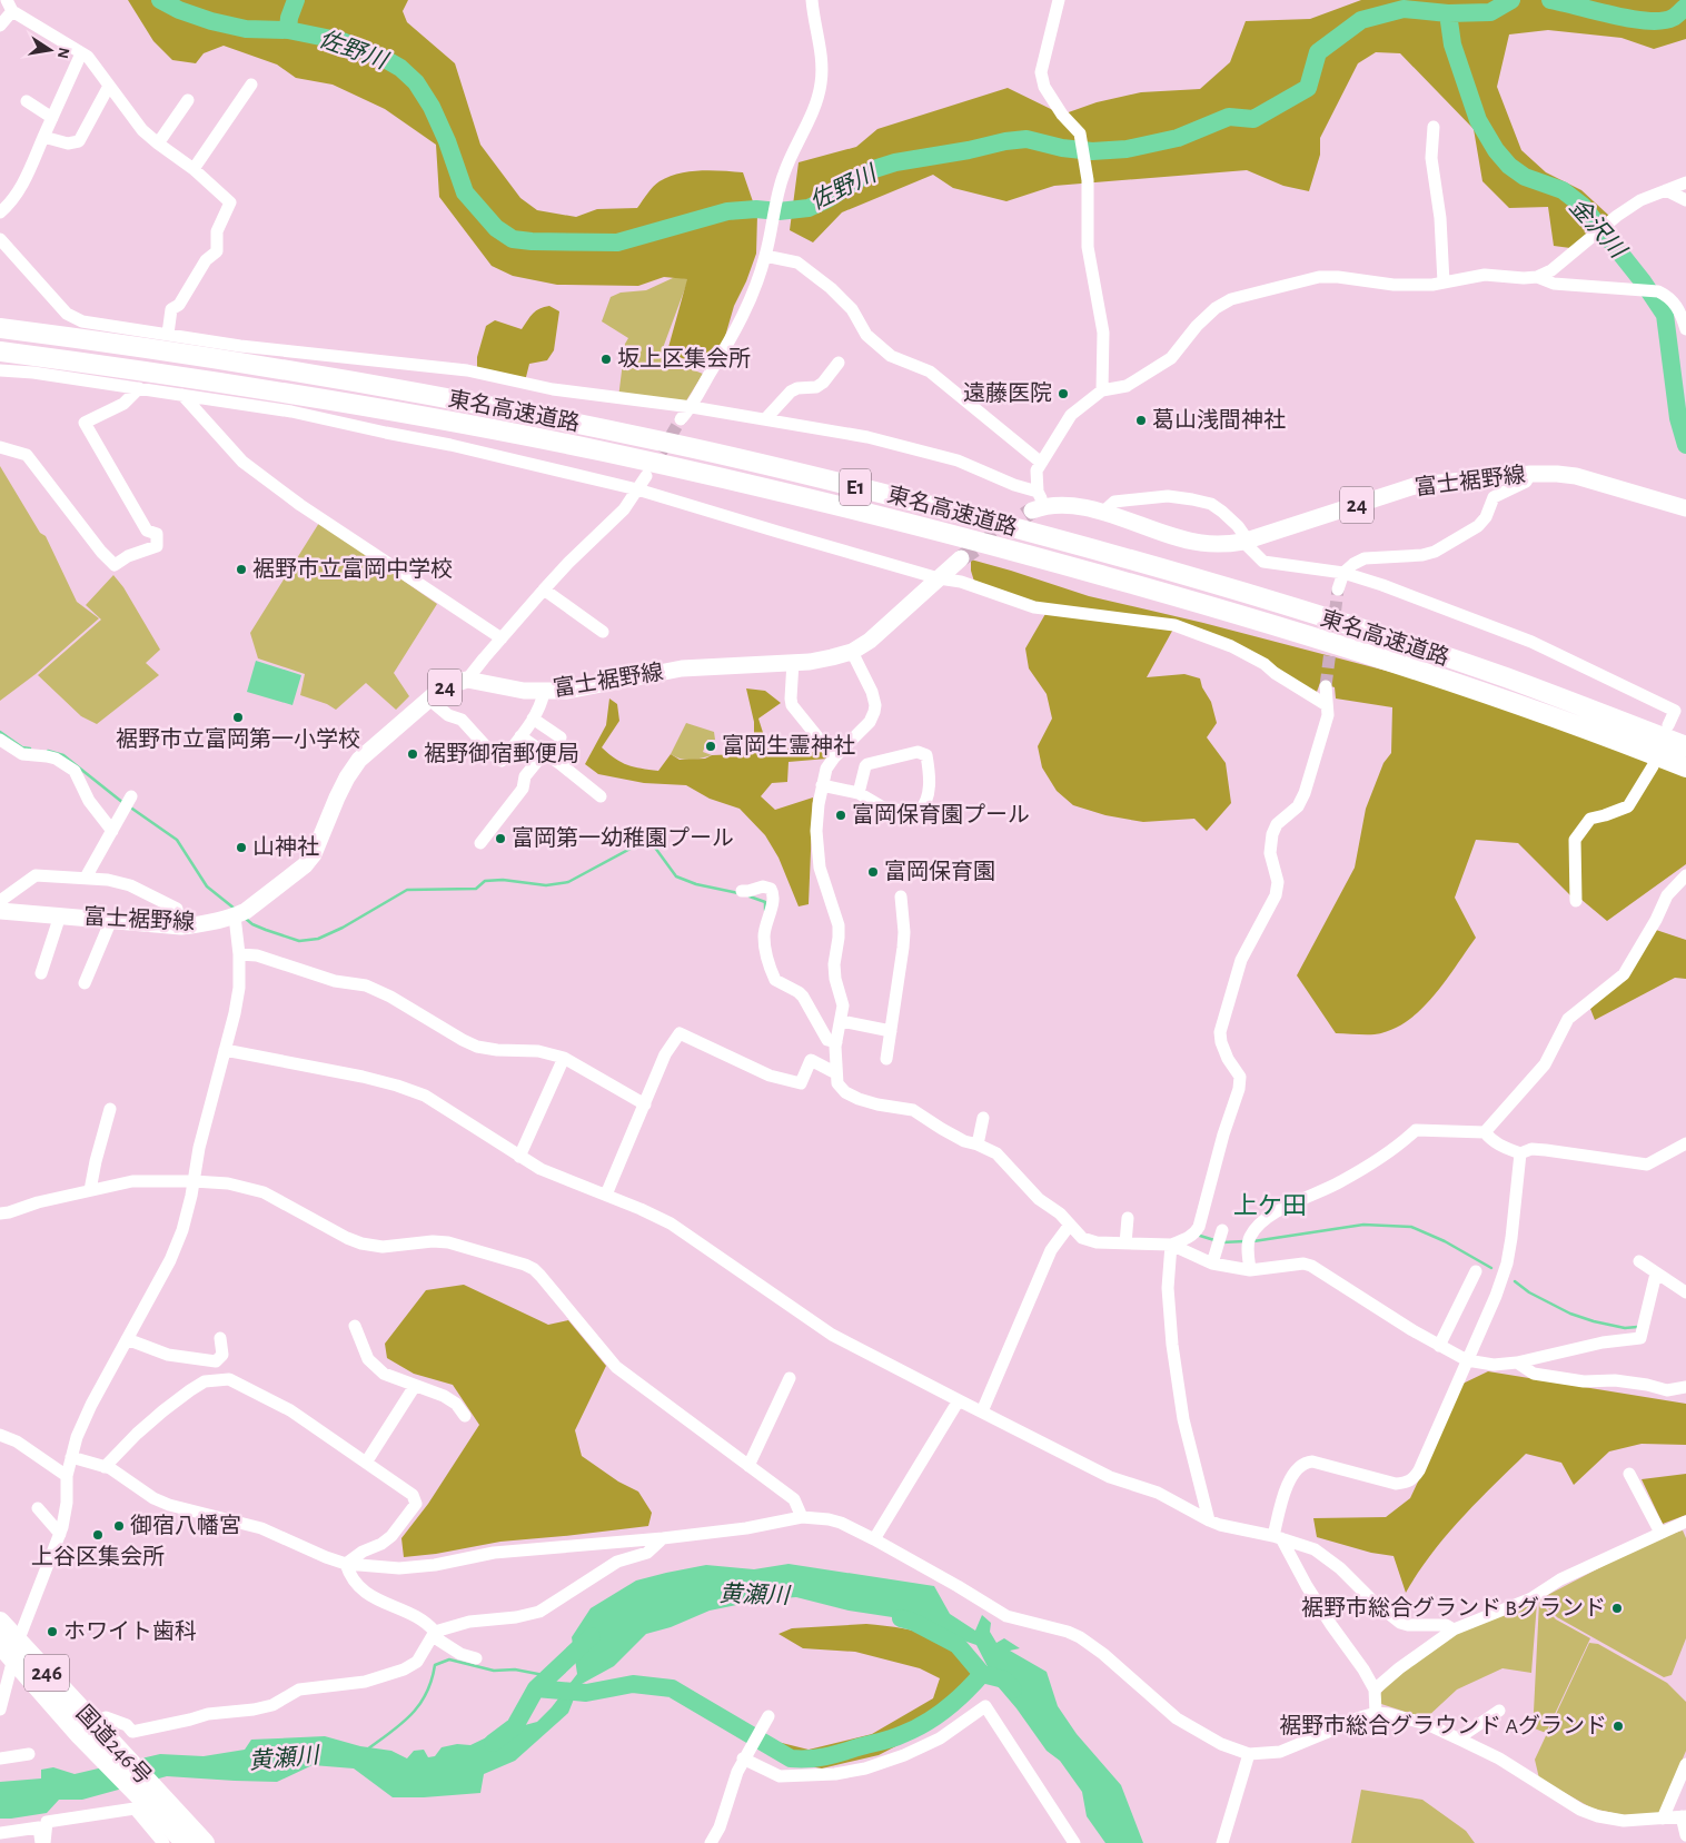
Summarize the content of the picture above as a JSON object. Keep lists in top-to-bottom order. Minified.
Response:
{"streets":{"highway":["東名高速道路","E1","246","国道246号"],"main road":["富士裾野線","24"]},"districts":["上ケ田"],"water":["佐野川","金沢川","黄瀬川"],"places":["坂上区集会所","遠藤医院","葛山浅間神社","裾野市立富岡中学校","裾野市立富岡第一小学校","富岡生霊神社","裾野御宿郵便局","富岡保育園プール","富岡第一幼稚園プール","山神社","富岡保育園","御宿八幡宮","上谷区集会所","裾野市総合グランド Bグランド","ホワイト歯科","裾野市総合グラウンド Aグランド"],"north":"right"}
